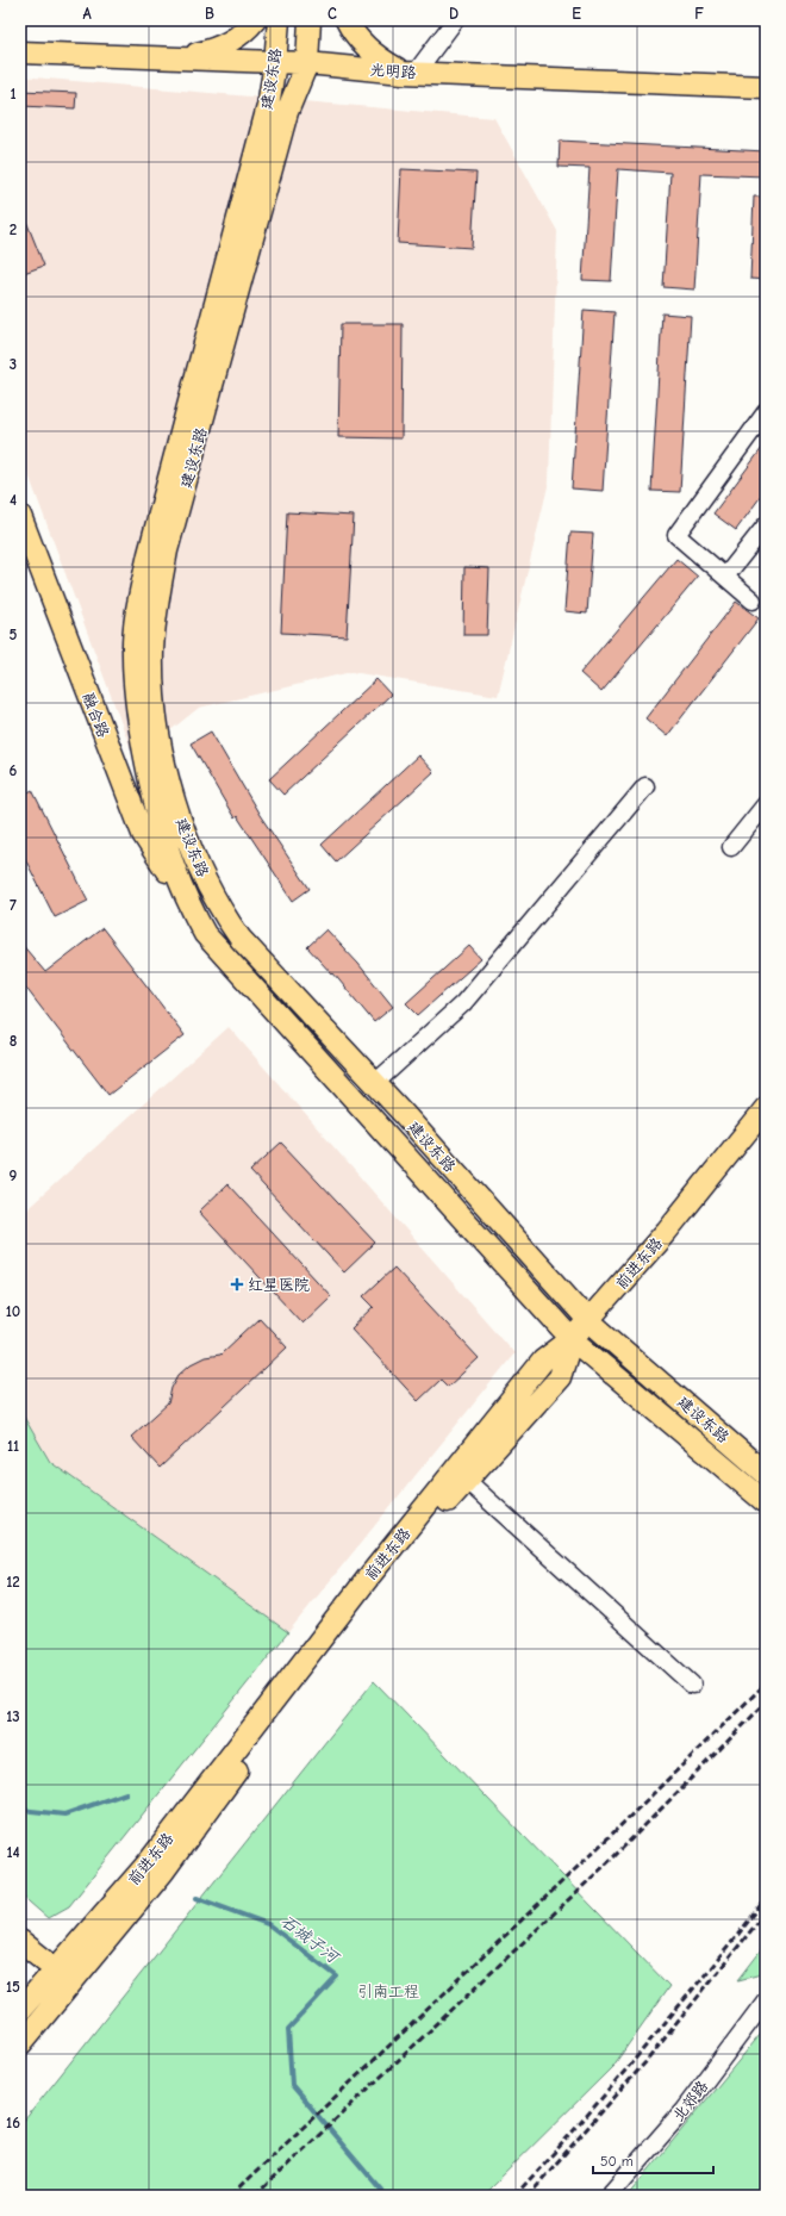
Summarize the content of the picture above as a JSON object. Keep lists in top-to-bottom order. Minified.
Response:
{"streets":{"main road":["光明路","建设东路","融合路","前进东路"],"street":["北郊路"]},"crossings":[["光明路","建设东路"],["建设东路","融合路"],["建设东路","前进东路"]],"water":["石城子河"],"parks":["引南工程"],"places":{"health":["红星医院"]},"scale_bar":"50 m","grid":{"columns":["A","B","C","D","E","F"],"rows":["1","2","3","4","5","6","7","8","9","10","11","12","13","14","15","16"]}}
